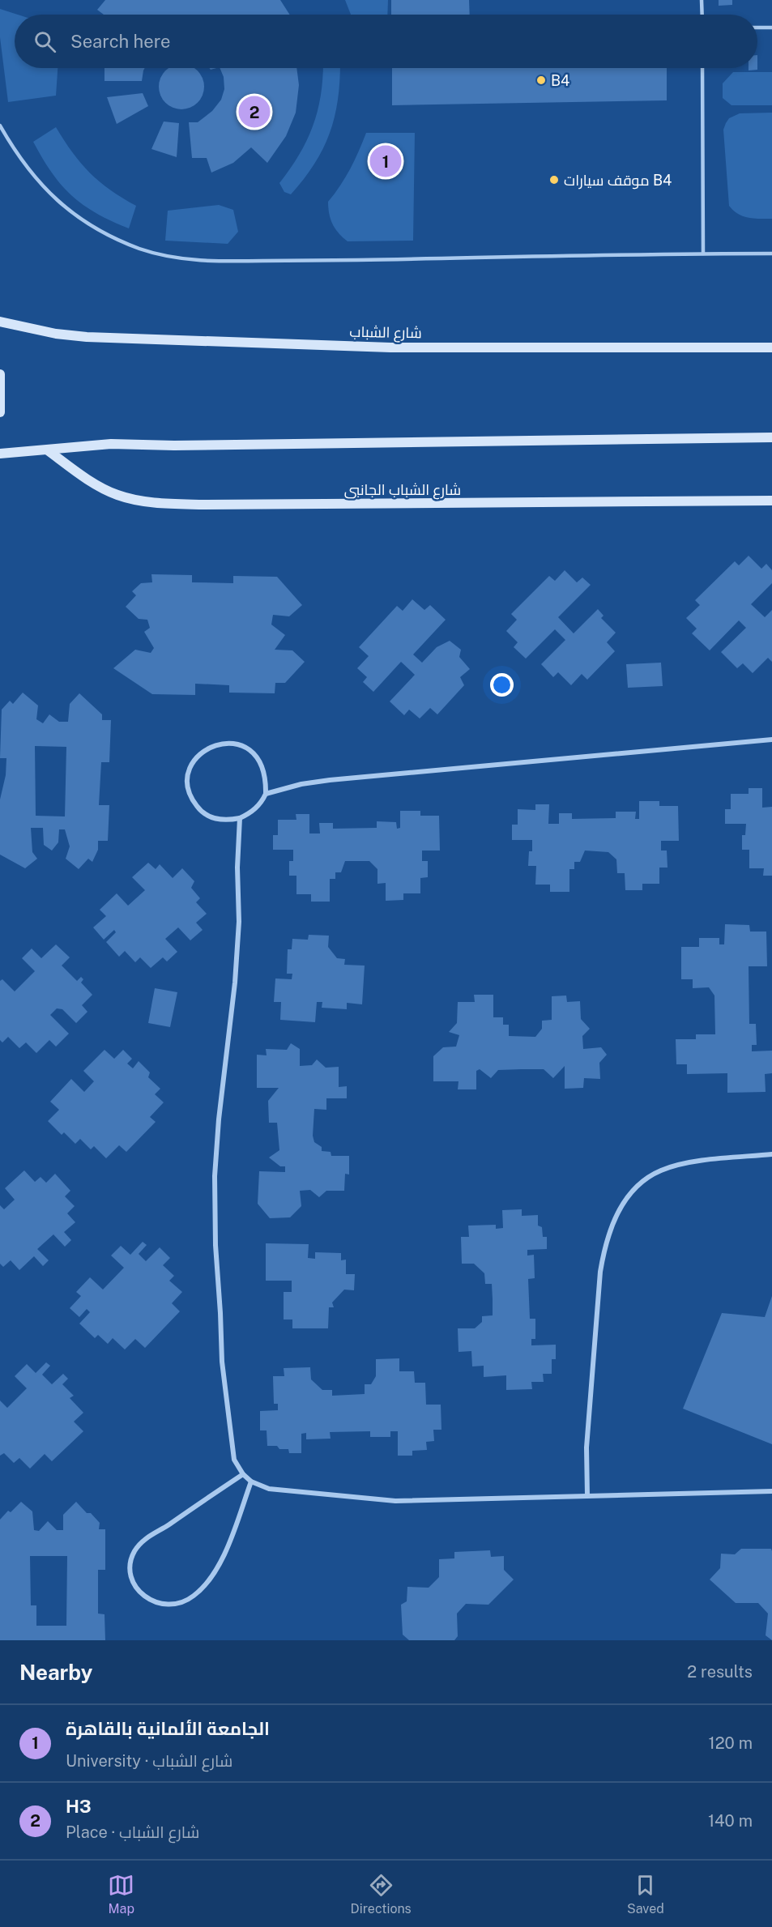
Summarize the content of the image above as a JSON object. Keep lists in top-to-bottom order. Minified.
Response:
{"streets":{"main road":["شارع الشباب","شارع الشباب الجانبى"]},"places":["B4","موقف سيارات B4"],"page":{"search":"Search here","pins":["2","1"],"heading":["Nearby","2 results"],"list":[{"mark":"1","name":"الجامعة الألمانية بالقاهرة","note":"University · شارع الشباب","value":"120 m"},{"mark":"2","name":"H3","note":"Place · شارع الشباب","value":"140 m"}],"nav":["Map","Directions","Saved"]}}
